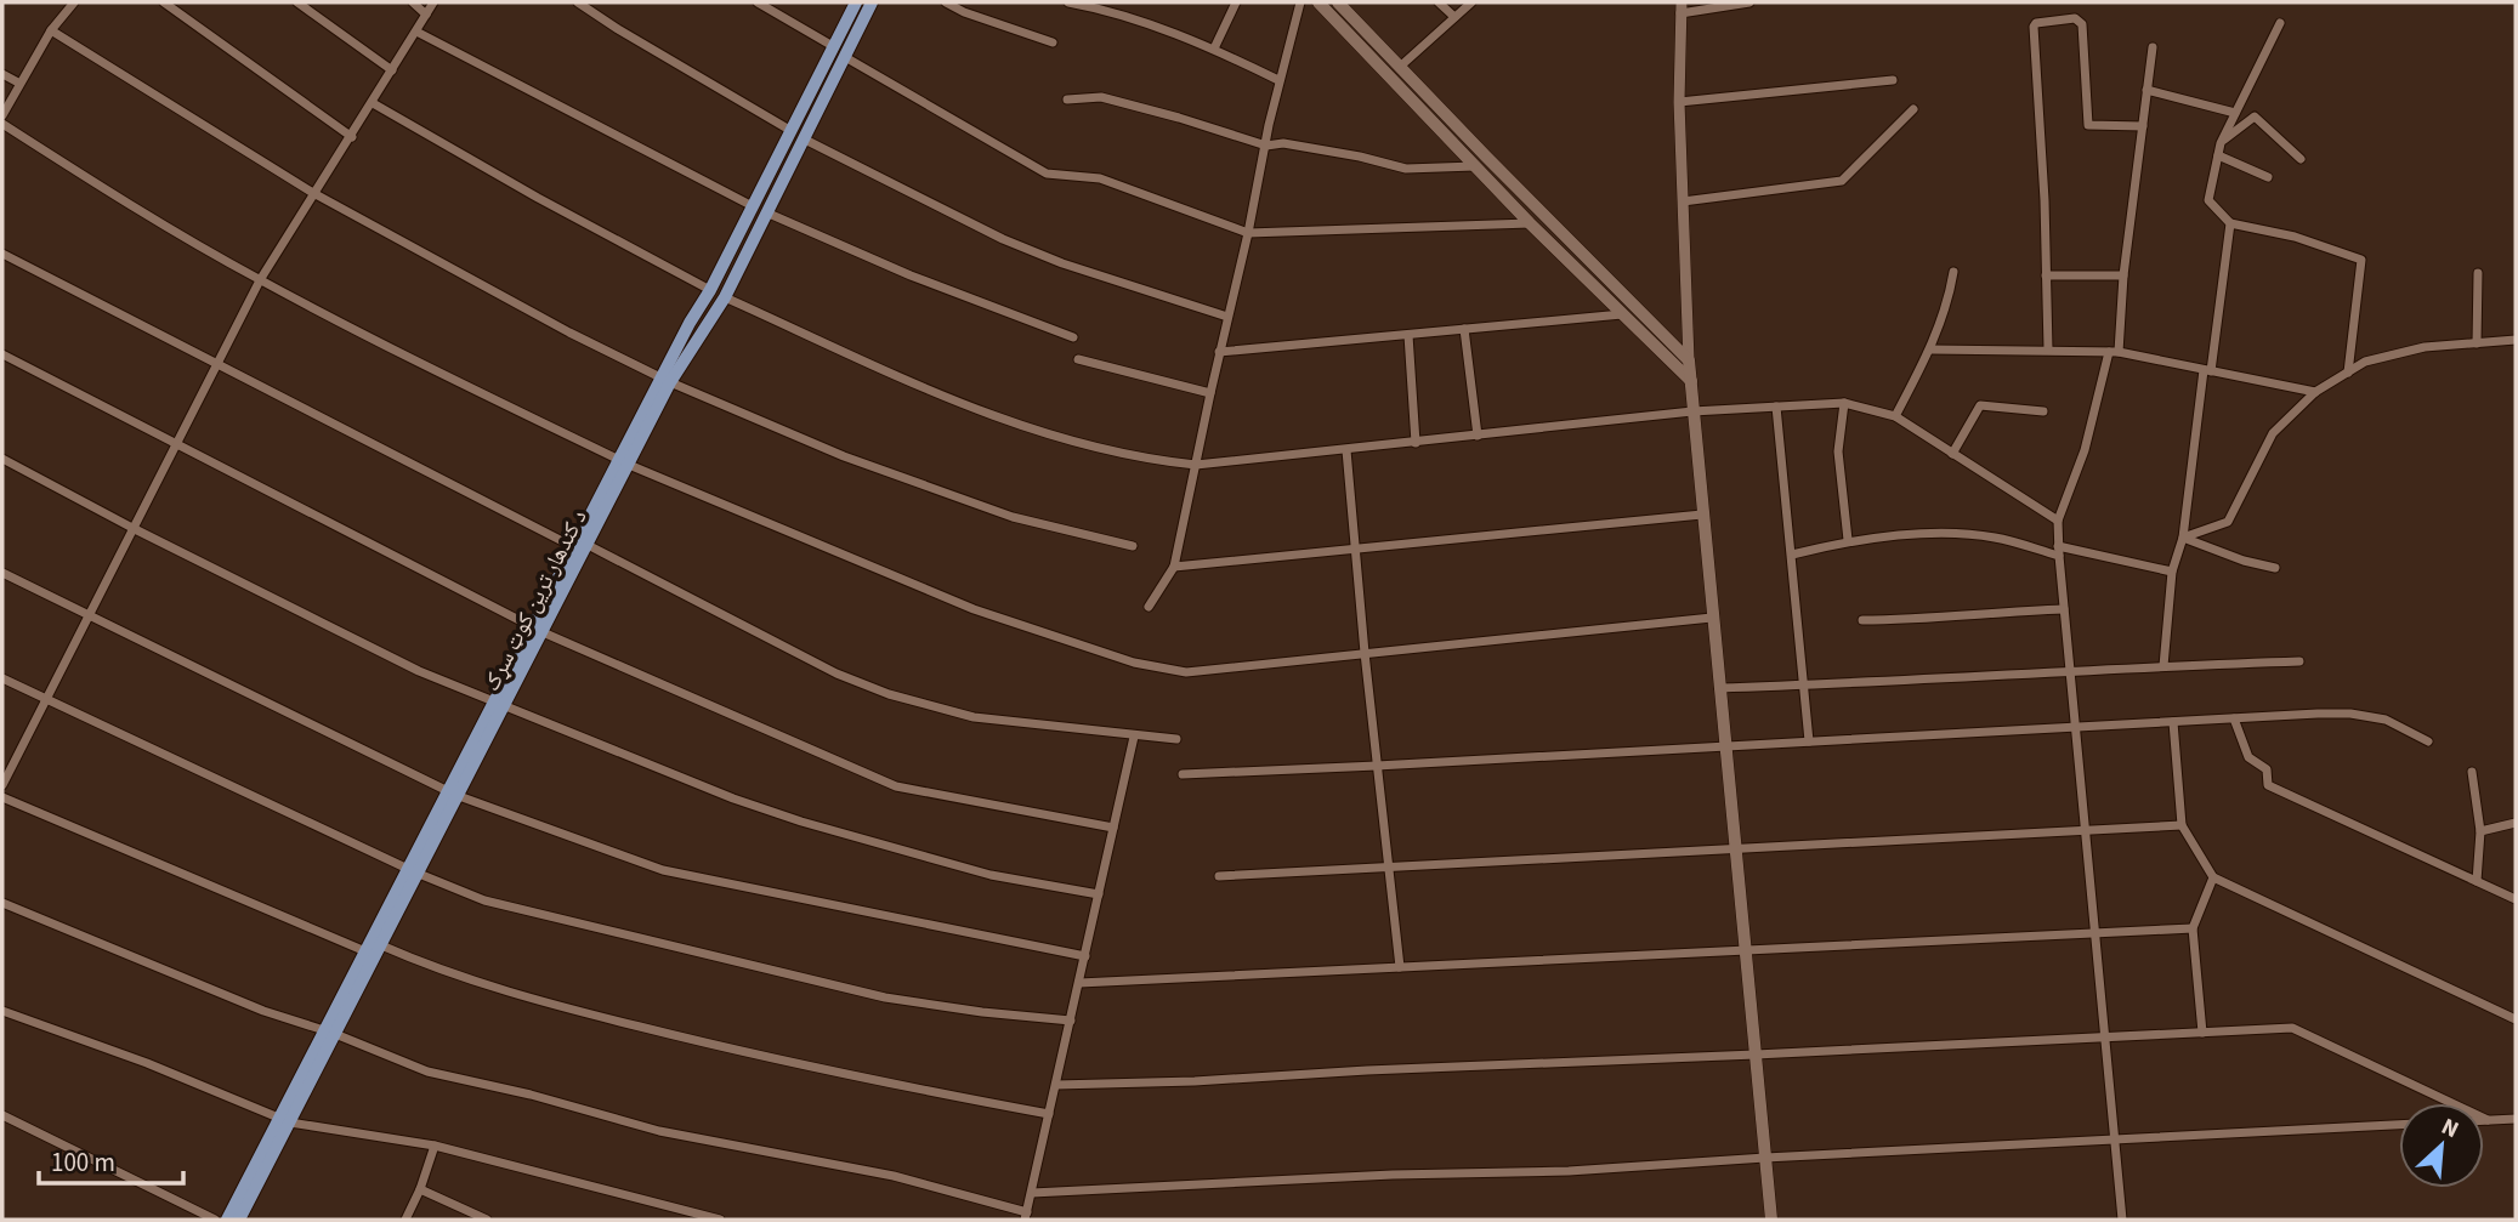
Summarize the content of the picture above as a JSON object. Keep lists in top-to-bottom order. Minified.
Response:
{"streets":{"main road":["د کندهار ترين کوټ سړک"]},"scale_bar":"100 m","north":"top right"}
